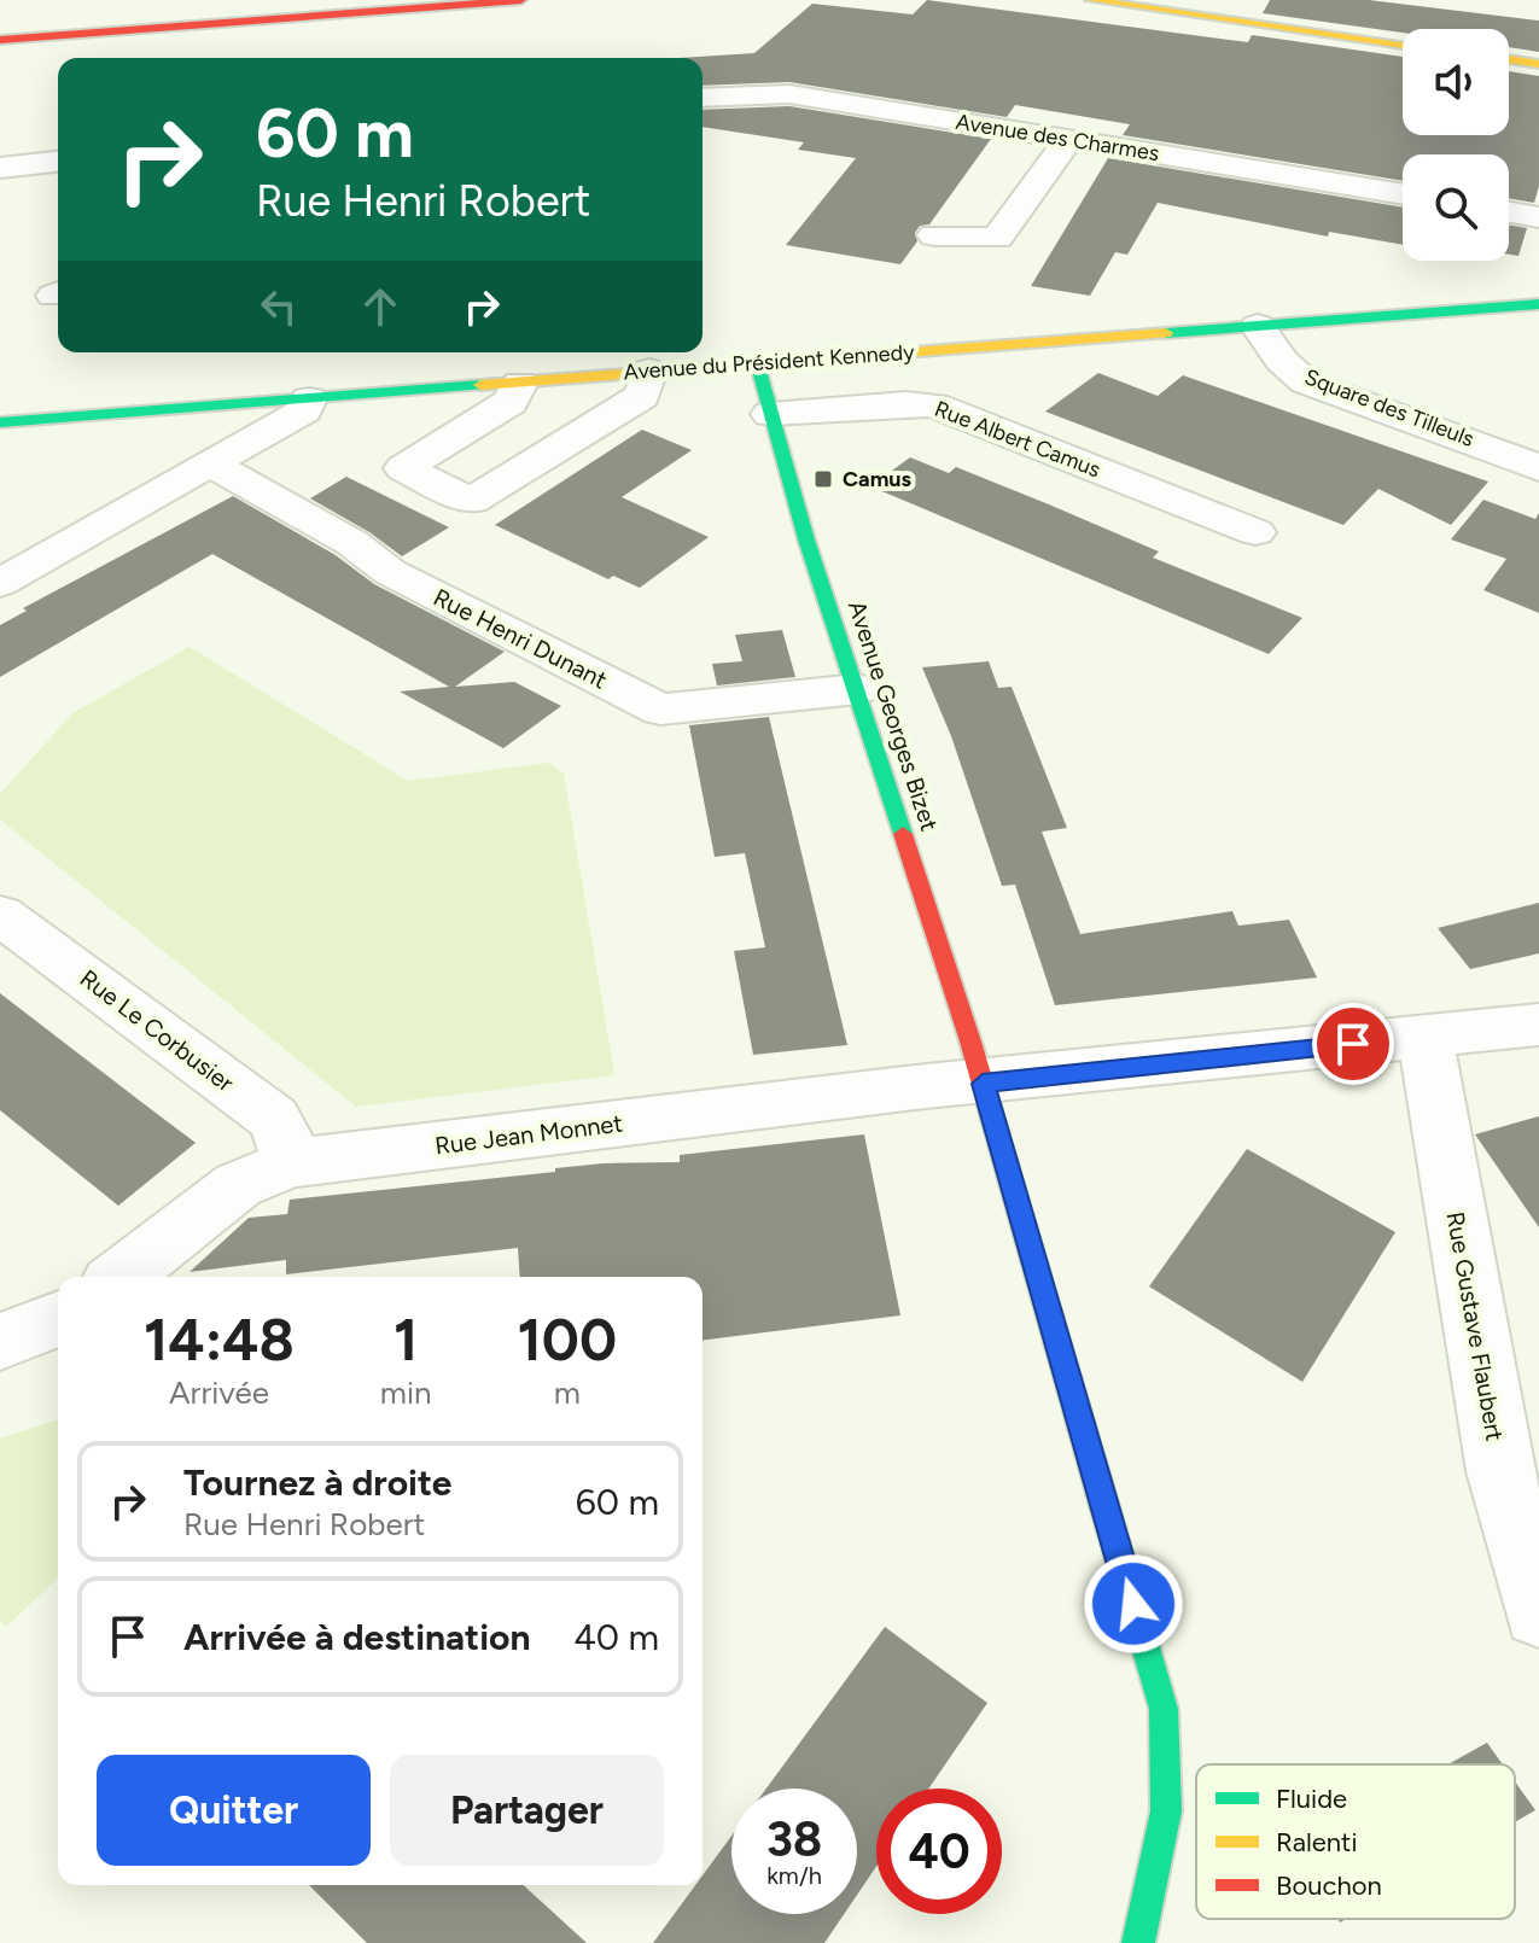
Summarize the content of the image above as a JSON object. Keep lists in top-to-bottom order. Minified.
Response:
{"streets":{"street":["Avenue des Charmes","Avenue du Président Kennedy","Square des Tilleuls","Rue Albert Camus","Rue Henri Dunant","Avenue Georges Bizet","Rue Le Corbusier","Rue Jean Monnet","Rue Gustave Flaubert"]},"crossings":[["Avenue du Président Kennedy","Square des Tilleuls"],["Avenue du Président Kennedy","Avenue Georges Bizet"],["Rue Albert Camus","Avenue Georges Bizet"],["Rue Henri Dunant","Avenue Georges Bizet"],["Avenue Georges Bizet","Rue Jean Monnet"],["Rue Le Corbusier","Rue Jean Monnet"],["Rue Jean Monnet","Rue Gustave Flaubert"]],"places":{"transit":["Camus"]},"legend":["Fluide","Ralenti","Bouchon"],"page":{"turn":["60 m","Rue Henri Robert"],"eta":["14:48","Arrivée","1","min","100","m"],"list":[{"name":"Tournez à droite","note":"Rue Henri Robert","value":"60 m"},{"name":"Arrivée à destination","value":"40 m"}],"buttons":["Quitter","Partager"],"speed":"38 km/h","limit":"40"}}
